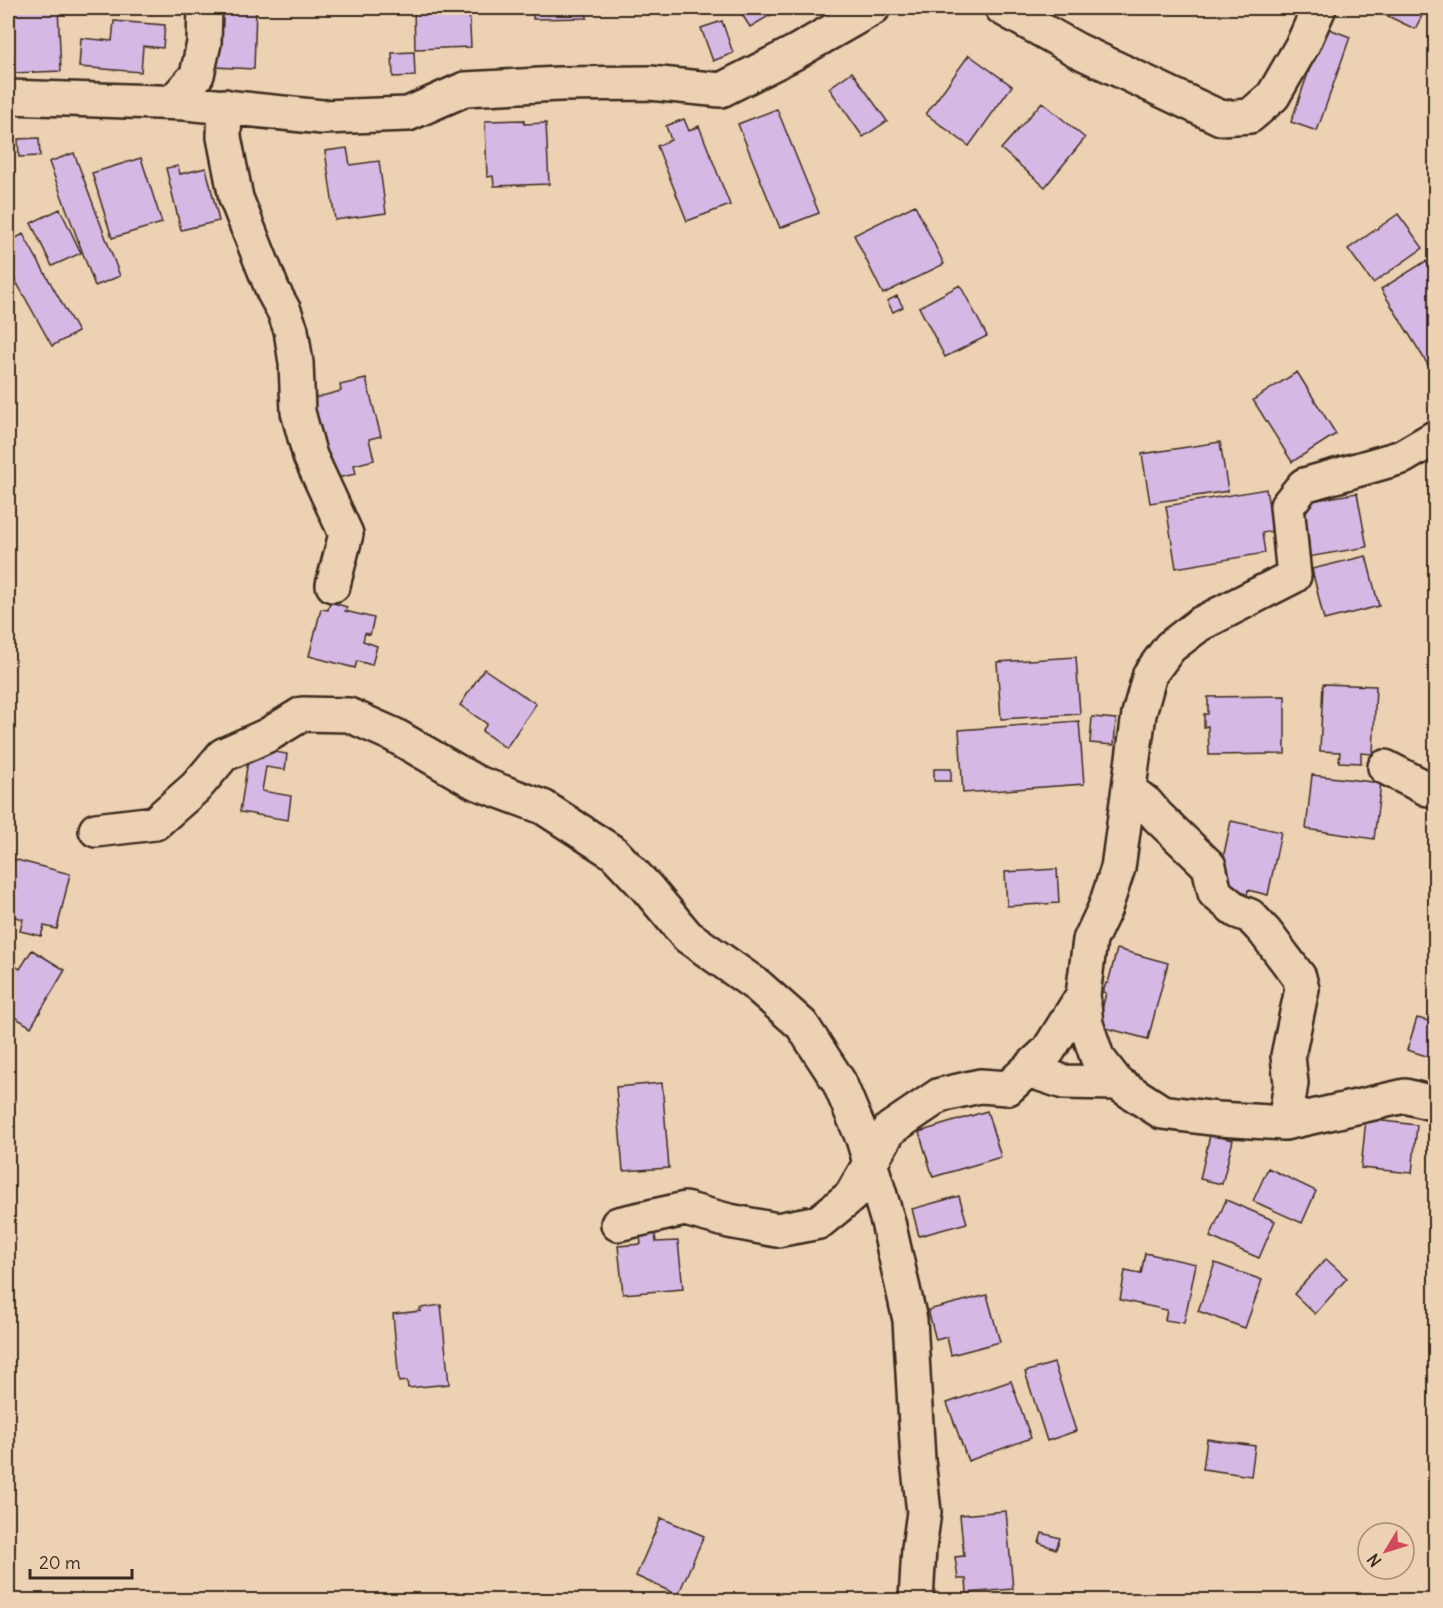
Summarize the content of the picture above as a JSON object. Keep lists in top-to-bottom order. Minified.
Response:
{"scale_bar":"20 m","north":"bottom left"}
